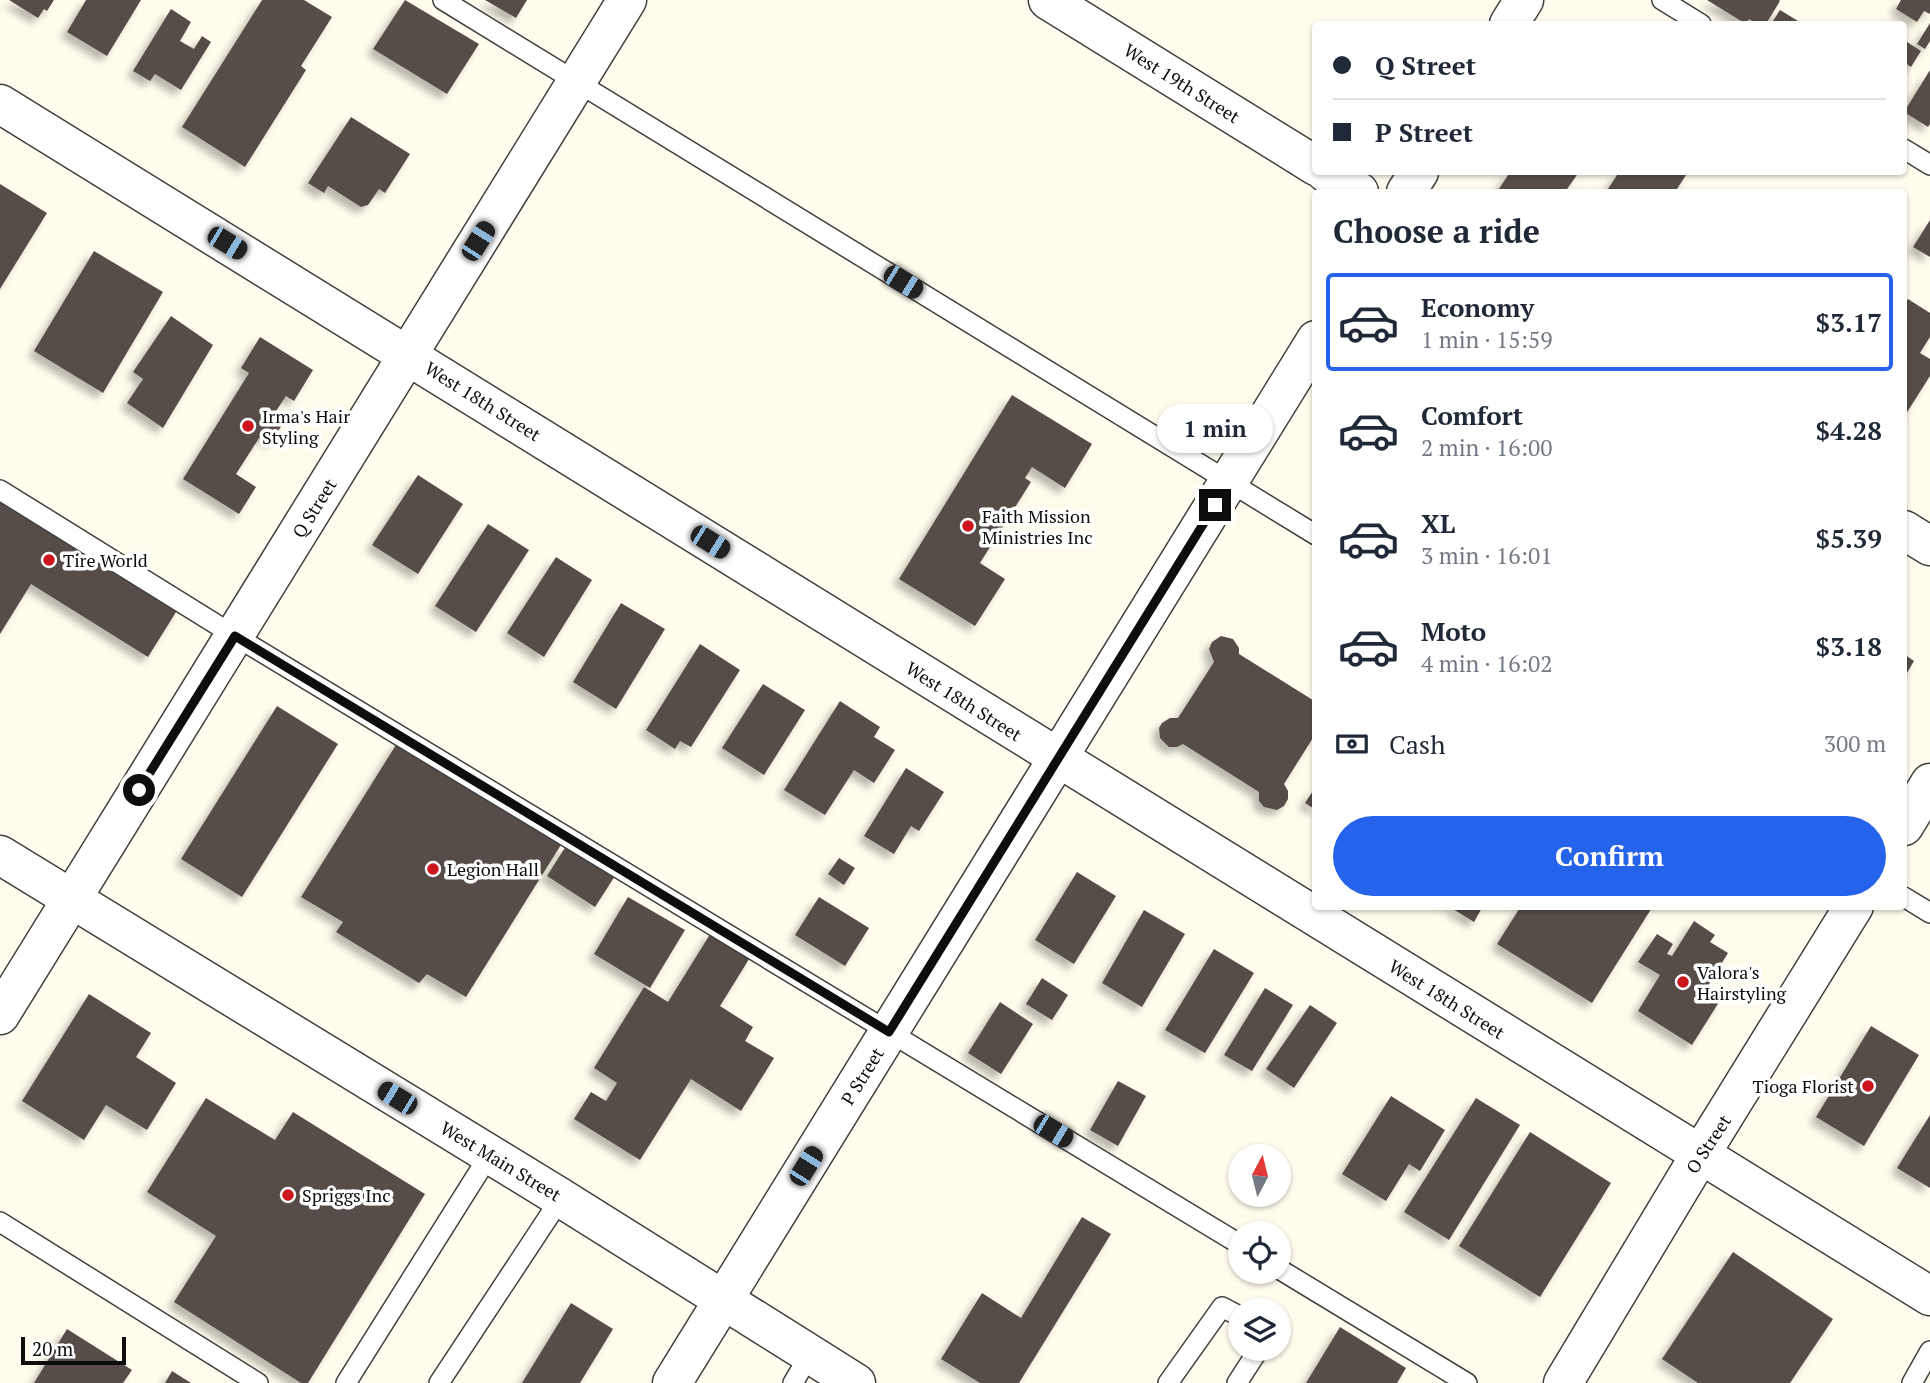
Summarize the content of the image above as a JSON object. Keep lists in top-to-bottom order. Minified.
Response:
{"streets":{"street":["West 19th Street","West 18th Street","Q Street","P Street","O Street","West Main Street"]},"crossings":[["West 18th Street","Q Street"],["West 18th Street","P Street"],["West 18th Street","O Street"],["Q Street","West Main Street"],["P Street","West Main Street"]],"places":["Irma's Hair Styling","Faith Mission Ministries Inc","Tire World","Legion Hall","Valora's Hairstyling","Tioga Florist","Spriggs Inc"],"scale_bar":"20 m","north":"top","page":{"banner":["Q Street","P Street"],"heading":"Choose a ride","list":[{"name":"Economy","note":"1 min · 15:59","value":"$3.17"},{"name":"Comfort","note":"2 min · 16:00","value":"$4.28"},{"name":"XL","note":"3 min · 16:01","value":"$5.39"},{"name":"Moto","note":"4 min · 16:02","value":"$3.18"}],"bubble":"1 min","pay":["Cash","300 m"],"buttons":"Confirm","scale":"20 m"}}
